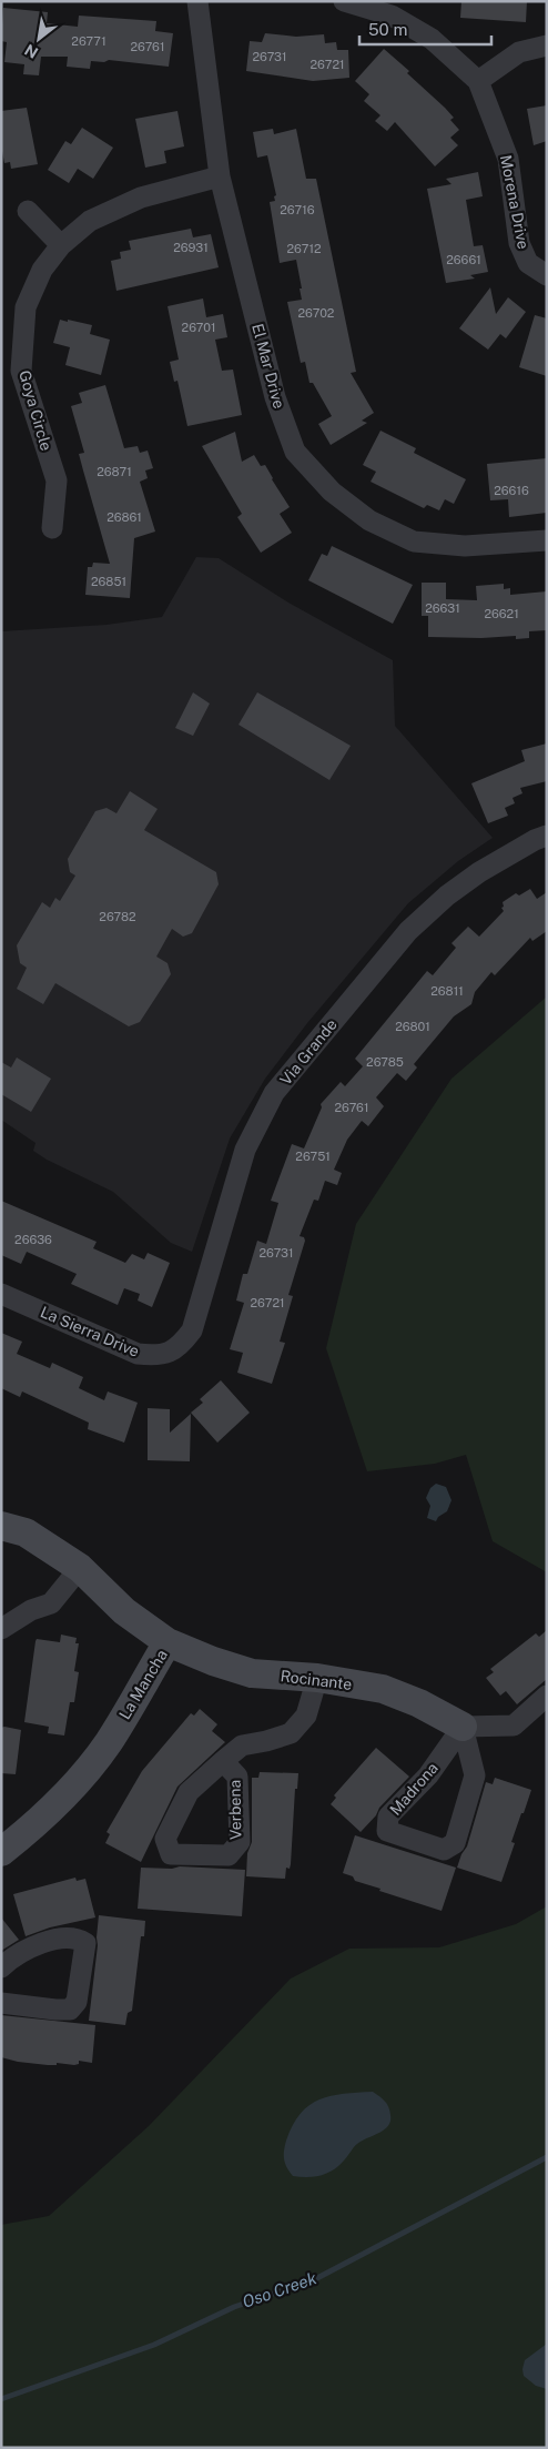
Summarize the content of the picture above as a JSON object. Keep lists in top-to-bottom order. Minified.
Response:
{"streets":{"street":["Morena Drive","El Mar Drive","Goya Circle","Via Grande","La Sierra Drive","Rocinante","La Mancha","Madrona","Verbena"]},"crossings":[["El Mar Drive","Goya Circle"],["Via Grande","La Sierra Drive"],["Rocinante","La Mancha"],["Rocinante","Madrona"],["Rocinante","Verbena"]],"water":["Oso Creek"],"house_numbers":["26771","26761","26731","26721","26716","26931","26712","26661","26702","26701","26871","26616","26861","26851","26631","26621","26782","26811","26801","26785","26761","26751","26636","26731","26721"],"scale_bar":"50 m","north":"bottom left"}
